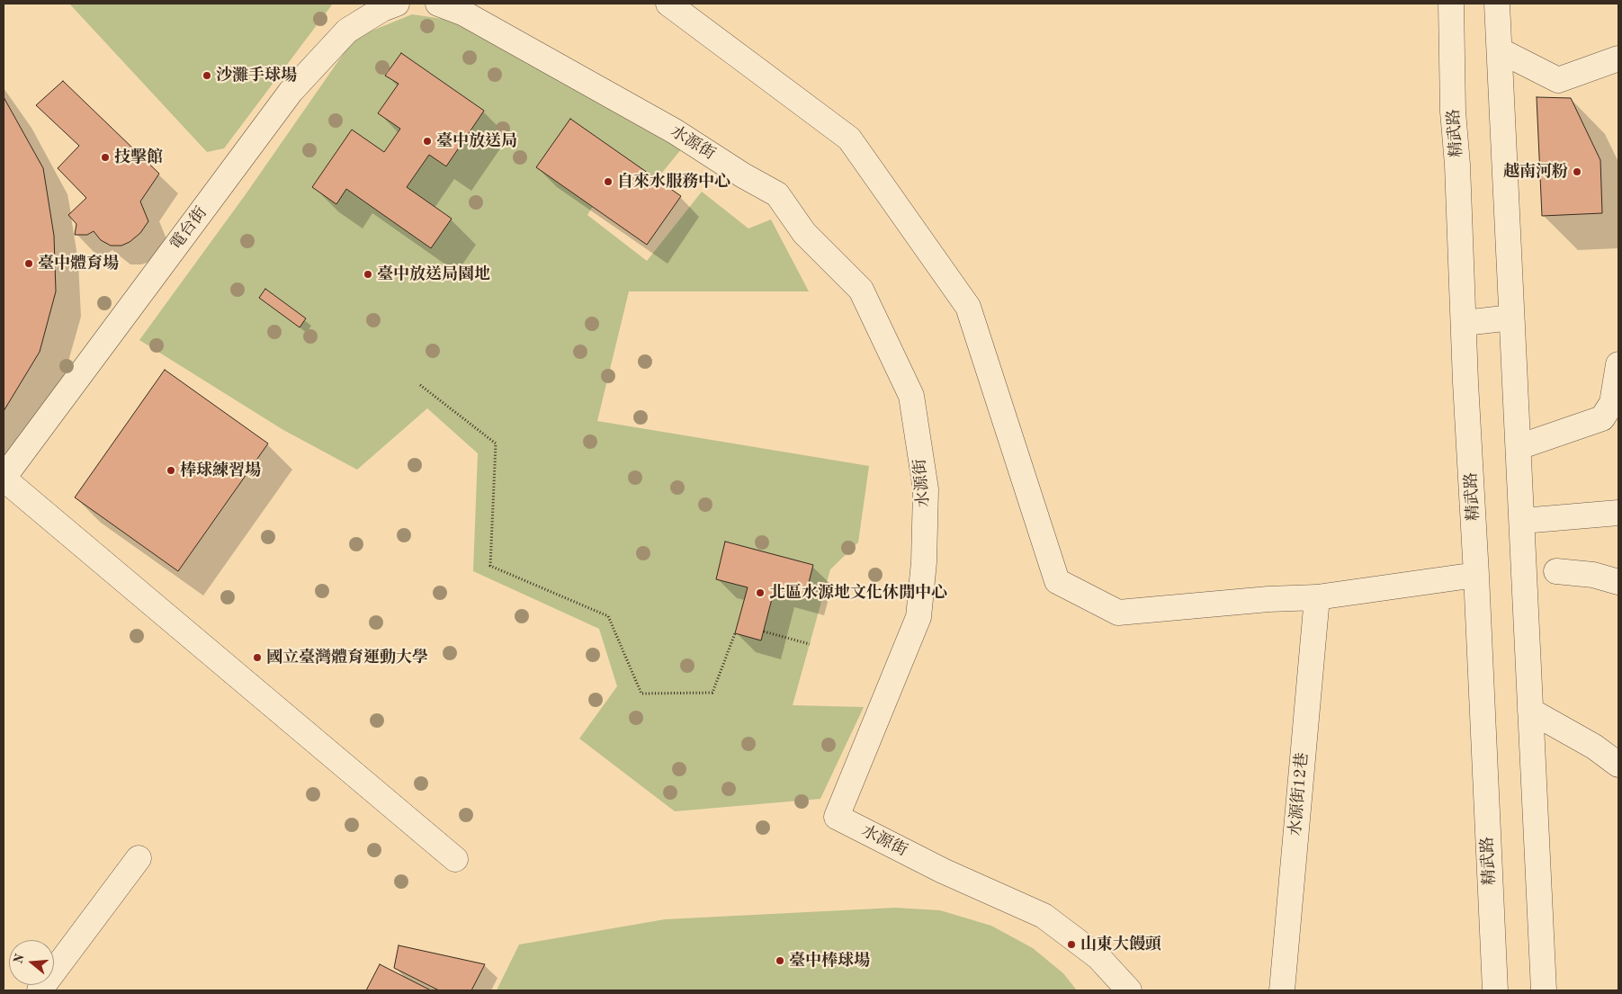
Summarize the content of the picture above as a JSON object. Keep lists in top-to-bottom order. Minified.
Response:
{"streets":{"street":["精武路","水源街","電台街","水源街12巷"]},"places":["沙灘手球場","臺中放送局","技擊館","越南河粉","自來水服務中心","臺中體育場","臺中放送局園地","棒球練習場","北區水源地文化休閒中心","國立臺灣體育運動大學","山東大饅頭","臺中棒球場"],"north":"left"}
